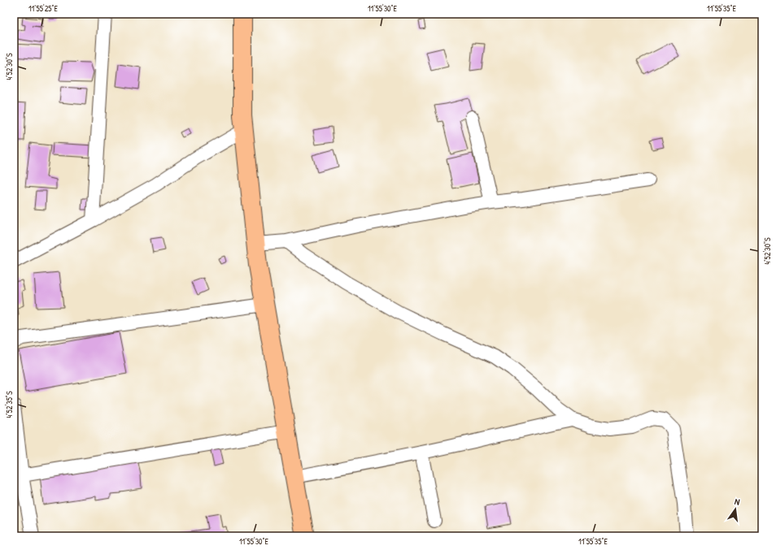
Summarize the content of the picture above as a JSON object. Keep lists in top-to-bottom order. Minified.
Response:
{"north":"top","coordinates":["11°55'25\"E","11°55'30\"E","11°55'35\"E","4°52'30\"S","4°52'35\"S"]}
